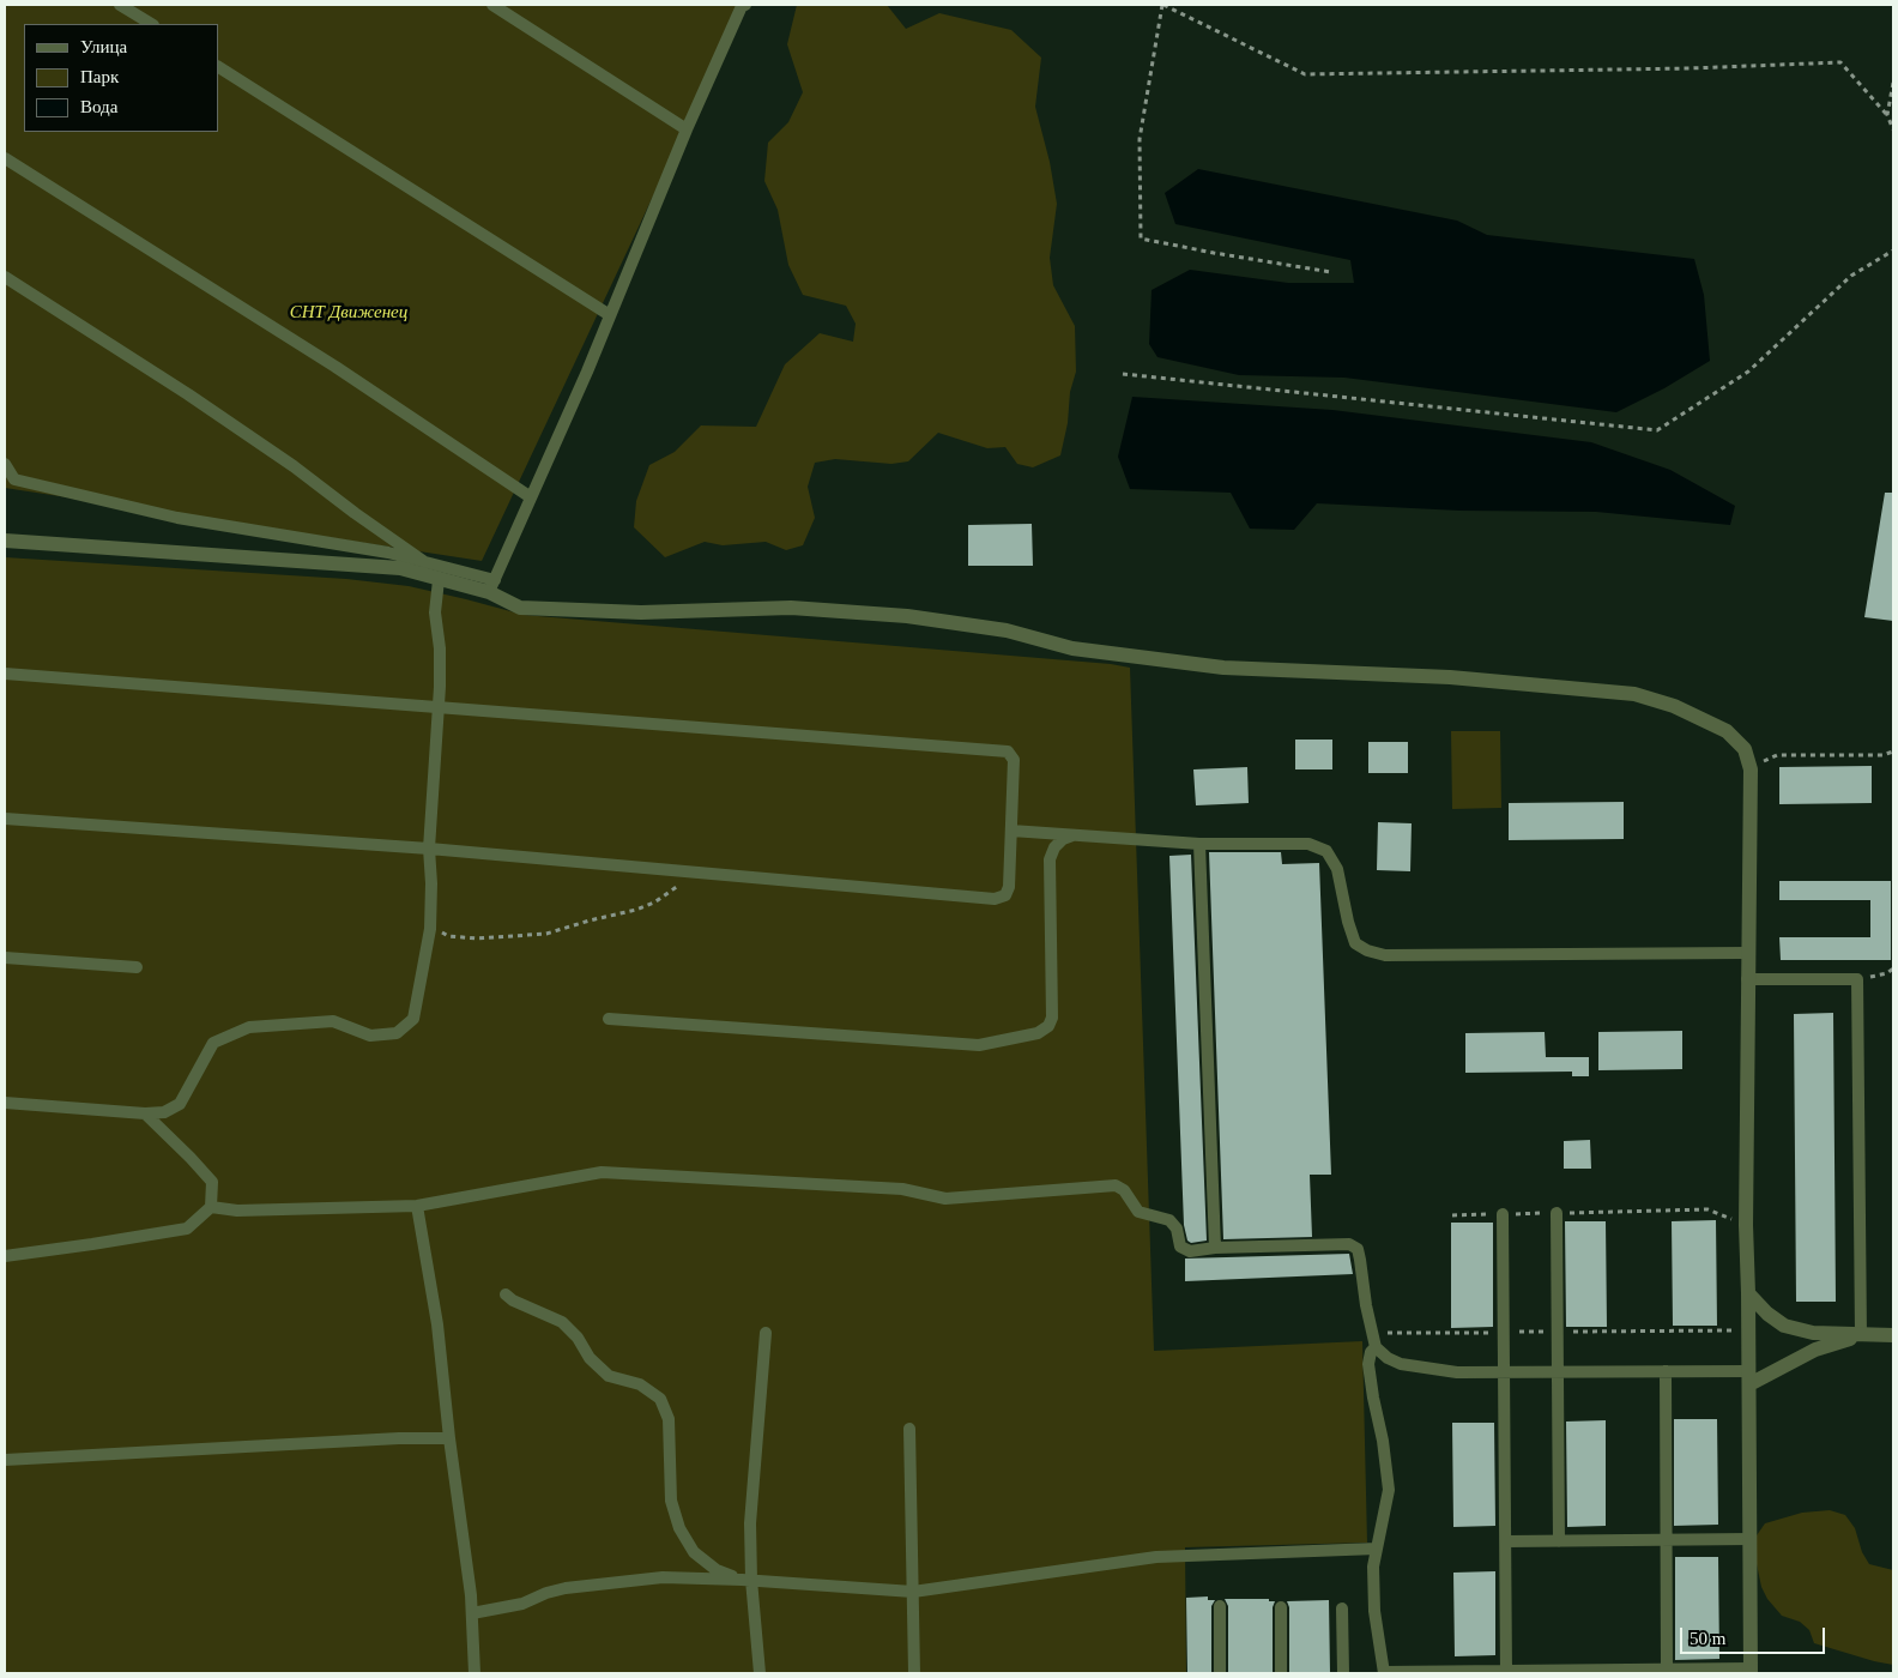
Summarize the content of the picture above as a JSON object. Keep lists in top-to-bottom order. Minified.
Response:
{"parks":["СНТ Движенец"],"legend":["Улица","Парк","Вода"],"scale_bar":"50 m"}
